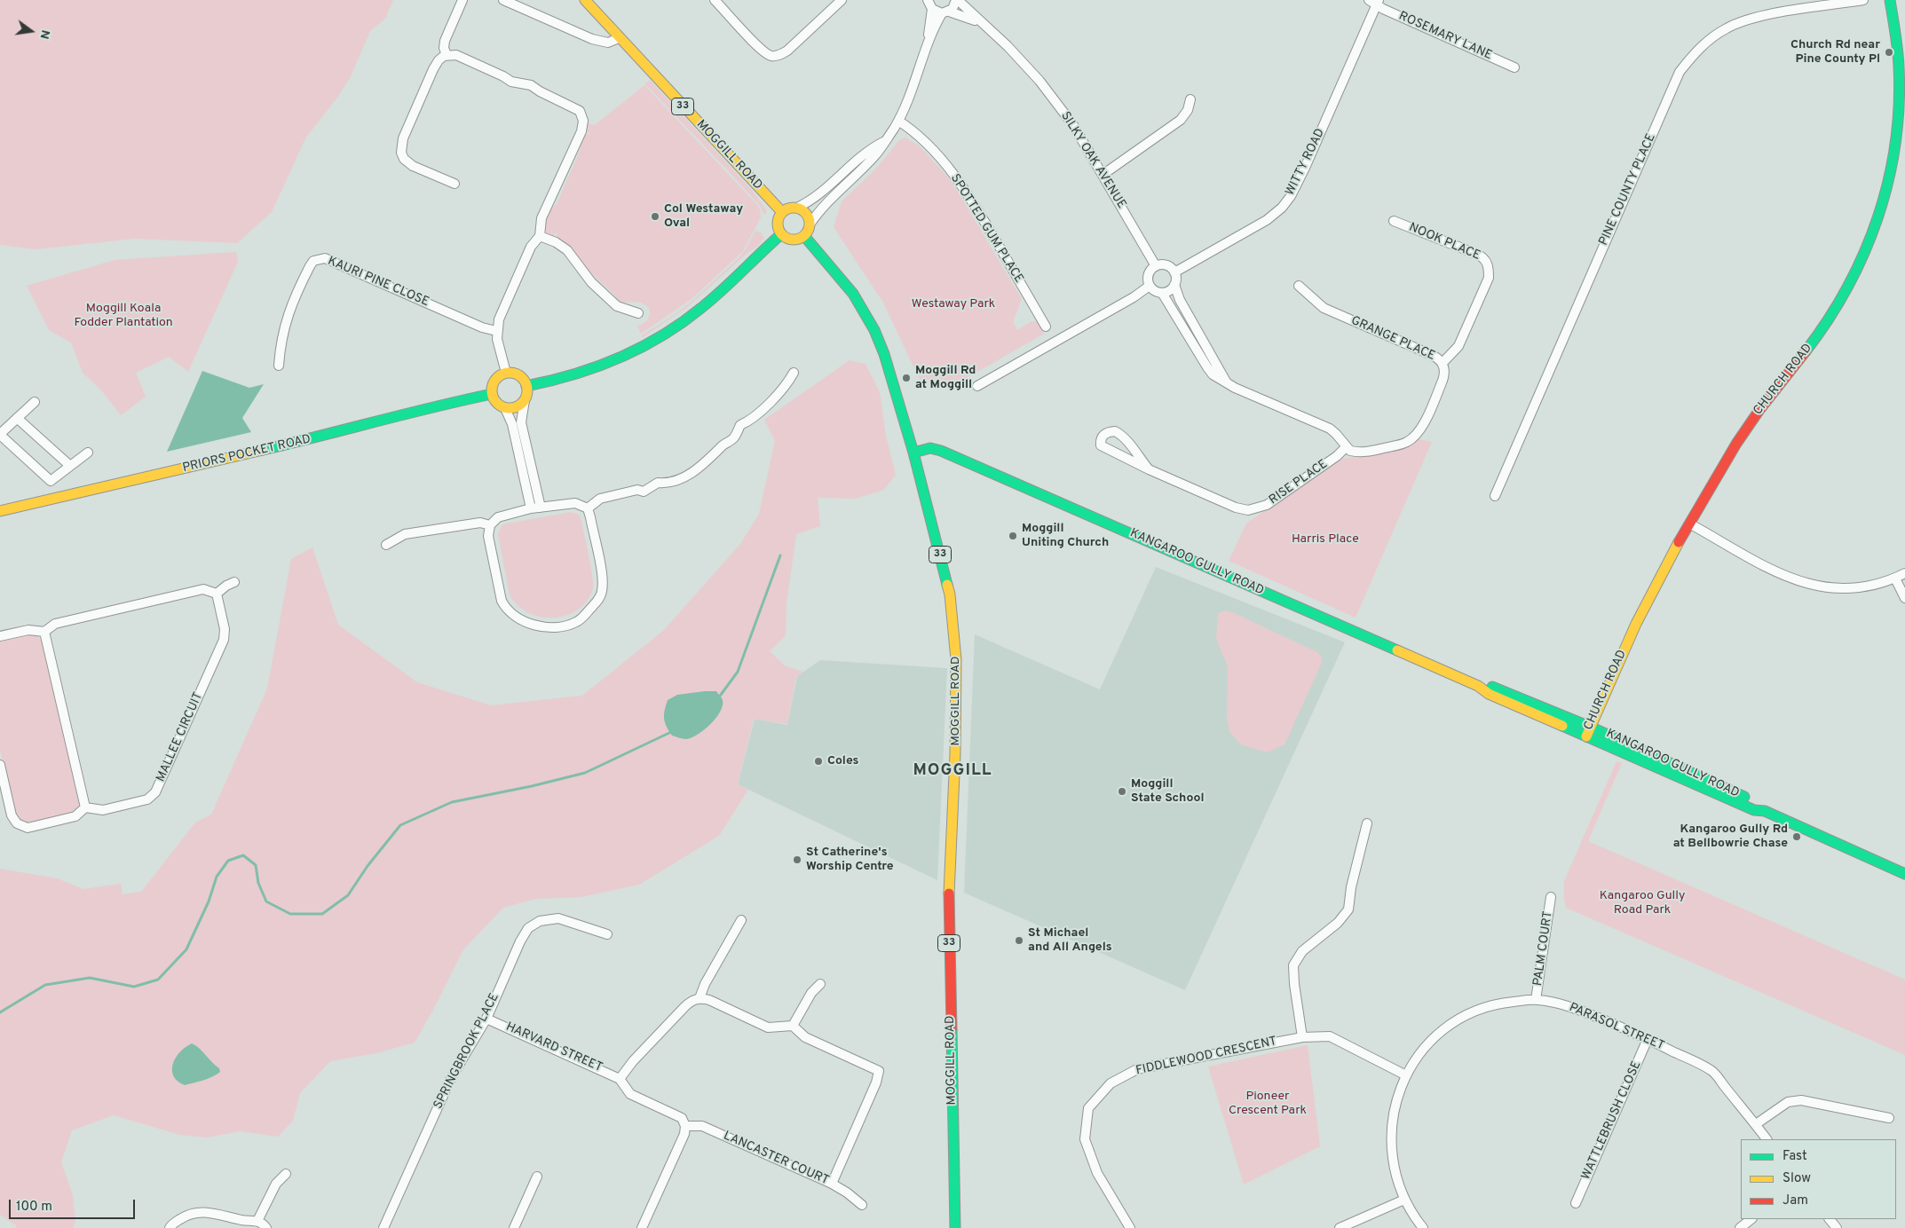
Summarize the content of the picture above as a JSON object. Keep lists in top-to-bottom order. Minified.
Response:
{"streets":{"main road":["33","MOGGILL ROAD","CHURCH ROAD","PRIORS POCKET ROAD","KANGAROO GULLY ROAD"],"street":["ROSEMARY LANE","SILKY OAK AVENUE","WITTY ROAD","PINE COUNTY PLACE","SPOTTED GUM PLACE","NOOK PLACE","KAURI PINE CLOSE","GRANGE PLACE","RISE PLACE","MALLEE CIRCUIT","PALM COURT","PARASOL STREET","HARVARD STREET","SPRINGBROOK PLACE","FIDDLEWOOD CRESCENT","WATTLEBRUSH CLOSE","LANCASTER COURT"]},"crossings":[["ROSEMARY LANE","WITTY ROAD"],["MOGGILL ROAD","KANGAROO GULLY ROAD"],["SILKY OAK AVENUE","WITTY ROAD"],["NOOK PLACE","GRANGE PLACE"],["GRANGE PLACE","RISE PLACE"],["CHURCH ROAD","KANGAROO GULLY ROAD"],["PALM COURT","PARASOL STREET"],["PARASOL STREET","FIDDLEWOOD CRESCENT"],["PARASOL STREET","WATTLEBRUSH CLOSE"],["HARVARD STREET","SPRINGBROOK PLACE"]],"districts":["MOGGILL"],"parks":["Westaway Park","Moggill Koala Fodder Plantation","Harris Place","Kangaroo Gully Road Park","Pioneer Crescent Park"],"places":["Church Rd near Pine County Pl","Col Westaway Oval","Moggill Rd at Moggill","Moggill Uniting Church","Coles","Moggill State School","Kangaroo Gully Rd at Bellbowrie Chase","St Catherine's Worship Centre","St Michael and All Angels"],"legend":["Fast","Slow","Jam"],"scale_bar":"100 m","north":"right"}
